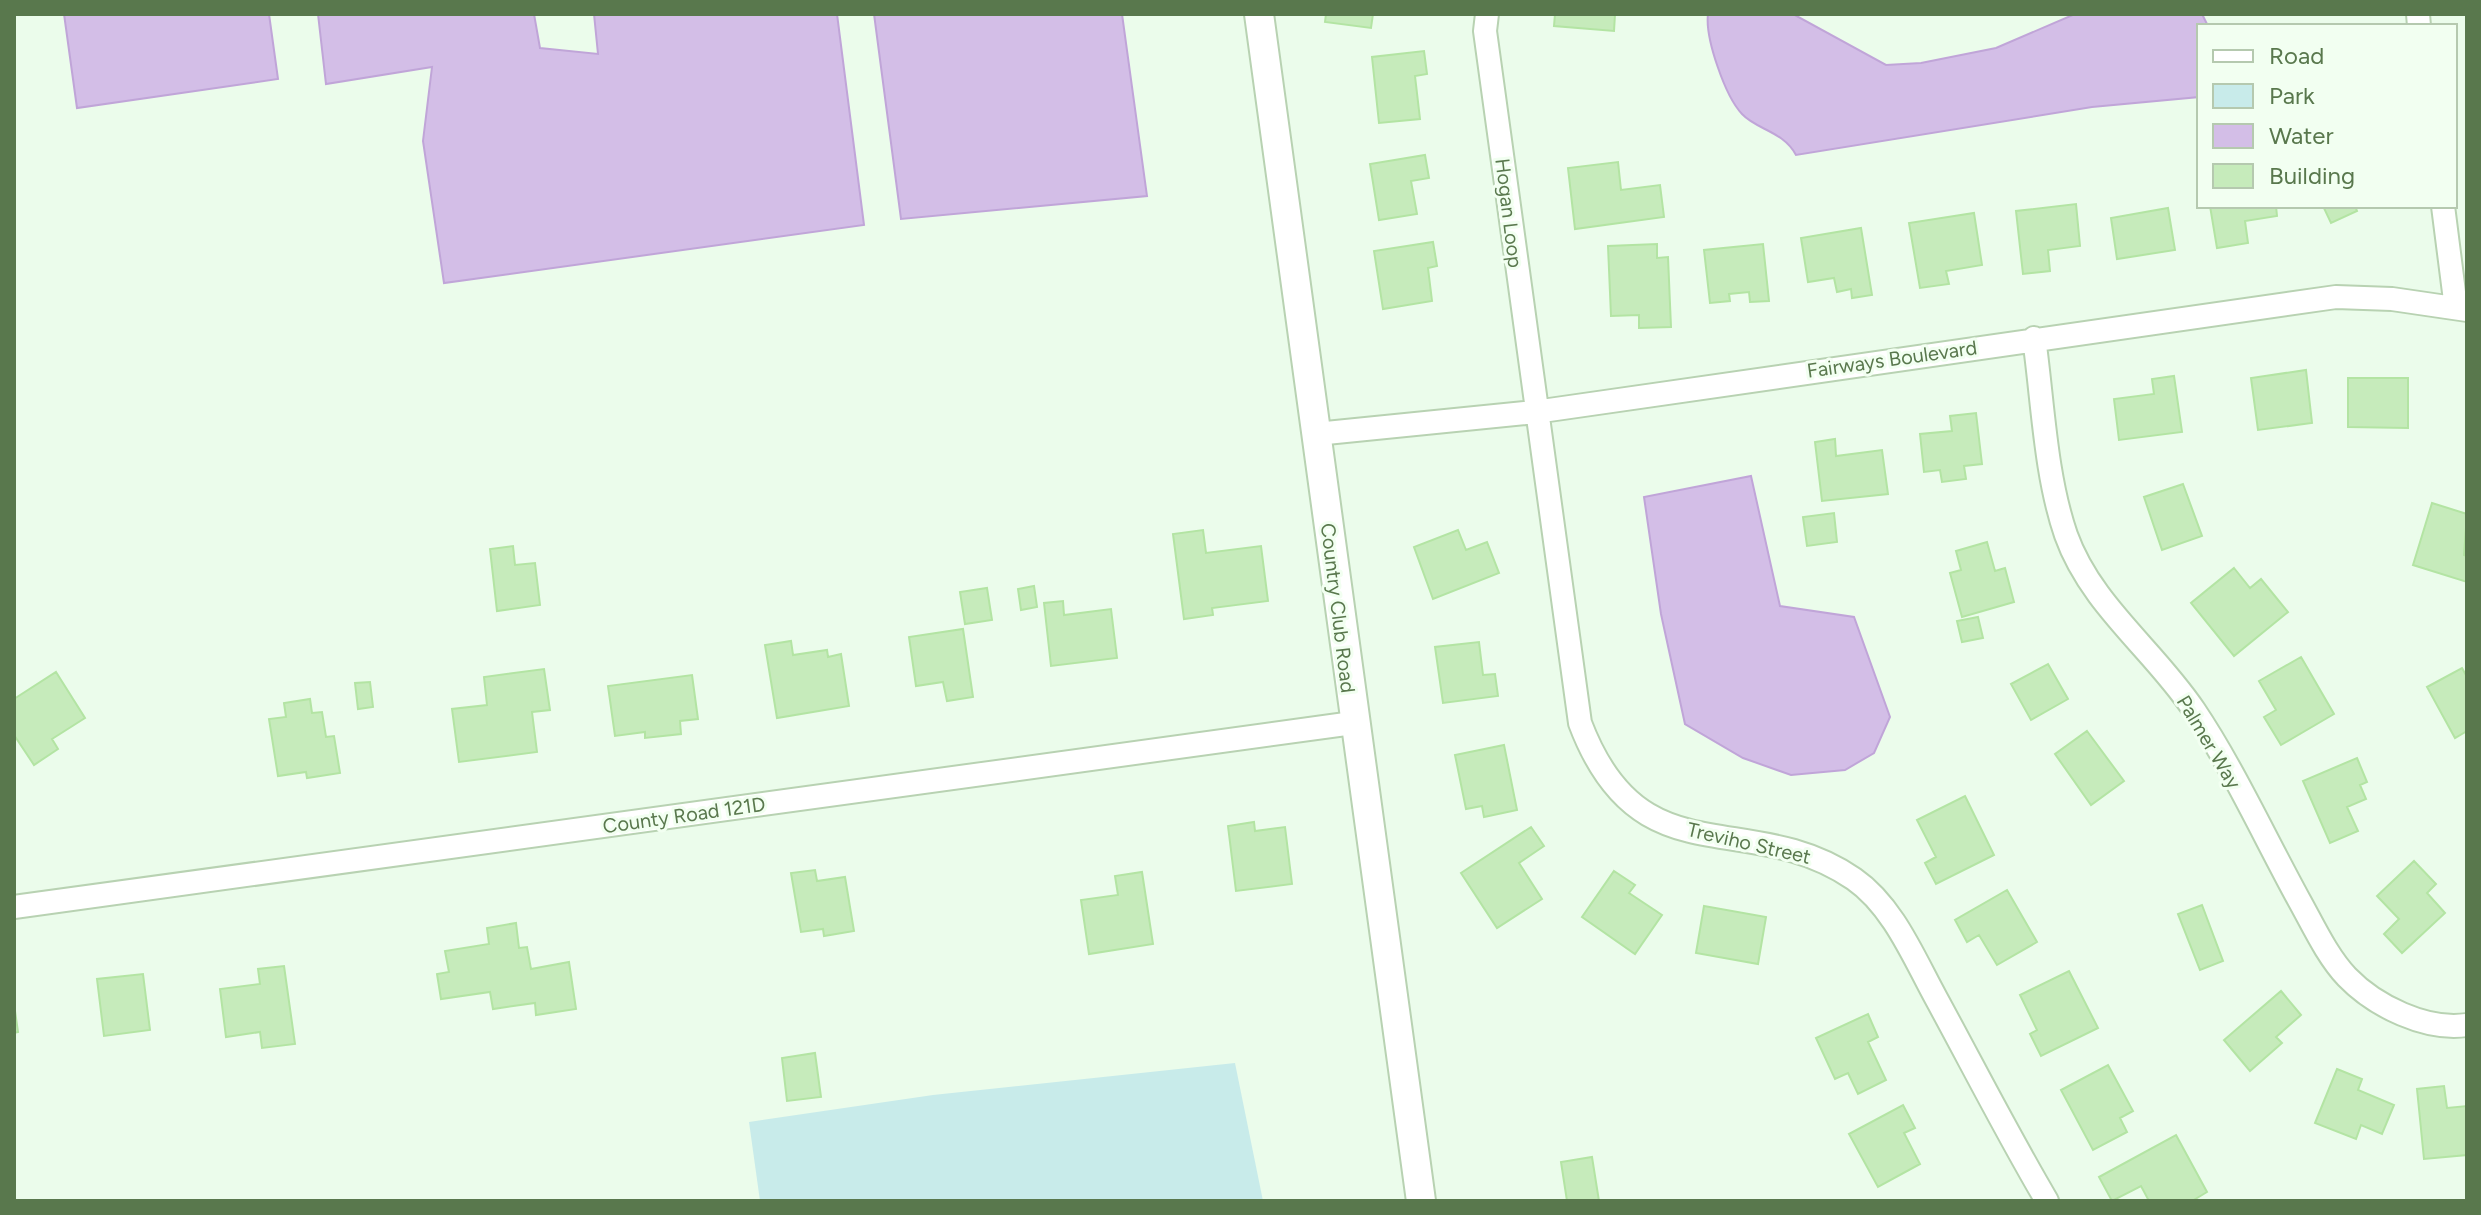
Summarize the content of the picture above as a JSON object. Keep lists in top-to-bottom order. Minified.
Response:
{"streets":{"street":["Hogan Loop","Fairways Boulevard","Country Club Road","Palmer Way","County Road 121D","Treviho Street"]},"crossings":[["Hogan Loop","Fairways Boulevard"],["Hogan Loop","Treviho Street"],["Fairways Boulevard","Country Club Road"],["Fairways Boulevard","Palmer Way"],["Fairways Boulevard","Treviho Street"],["Country Club Road","County Road 121D"]],"legend":["Road","Park","Water","Building"]}
